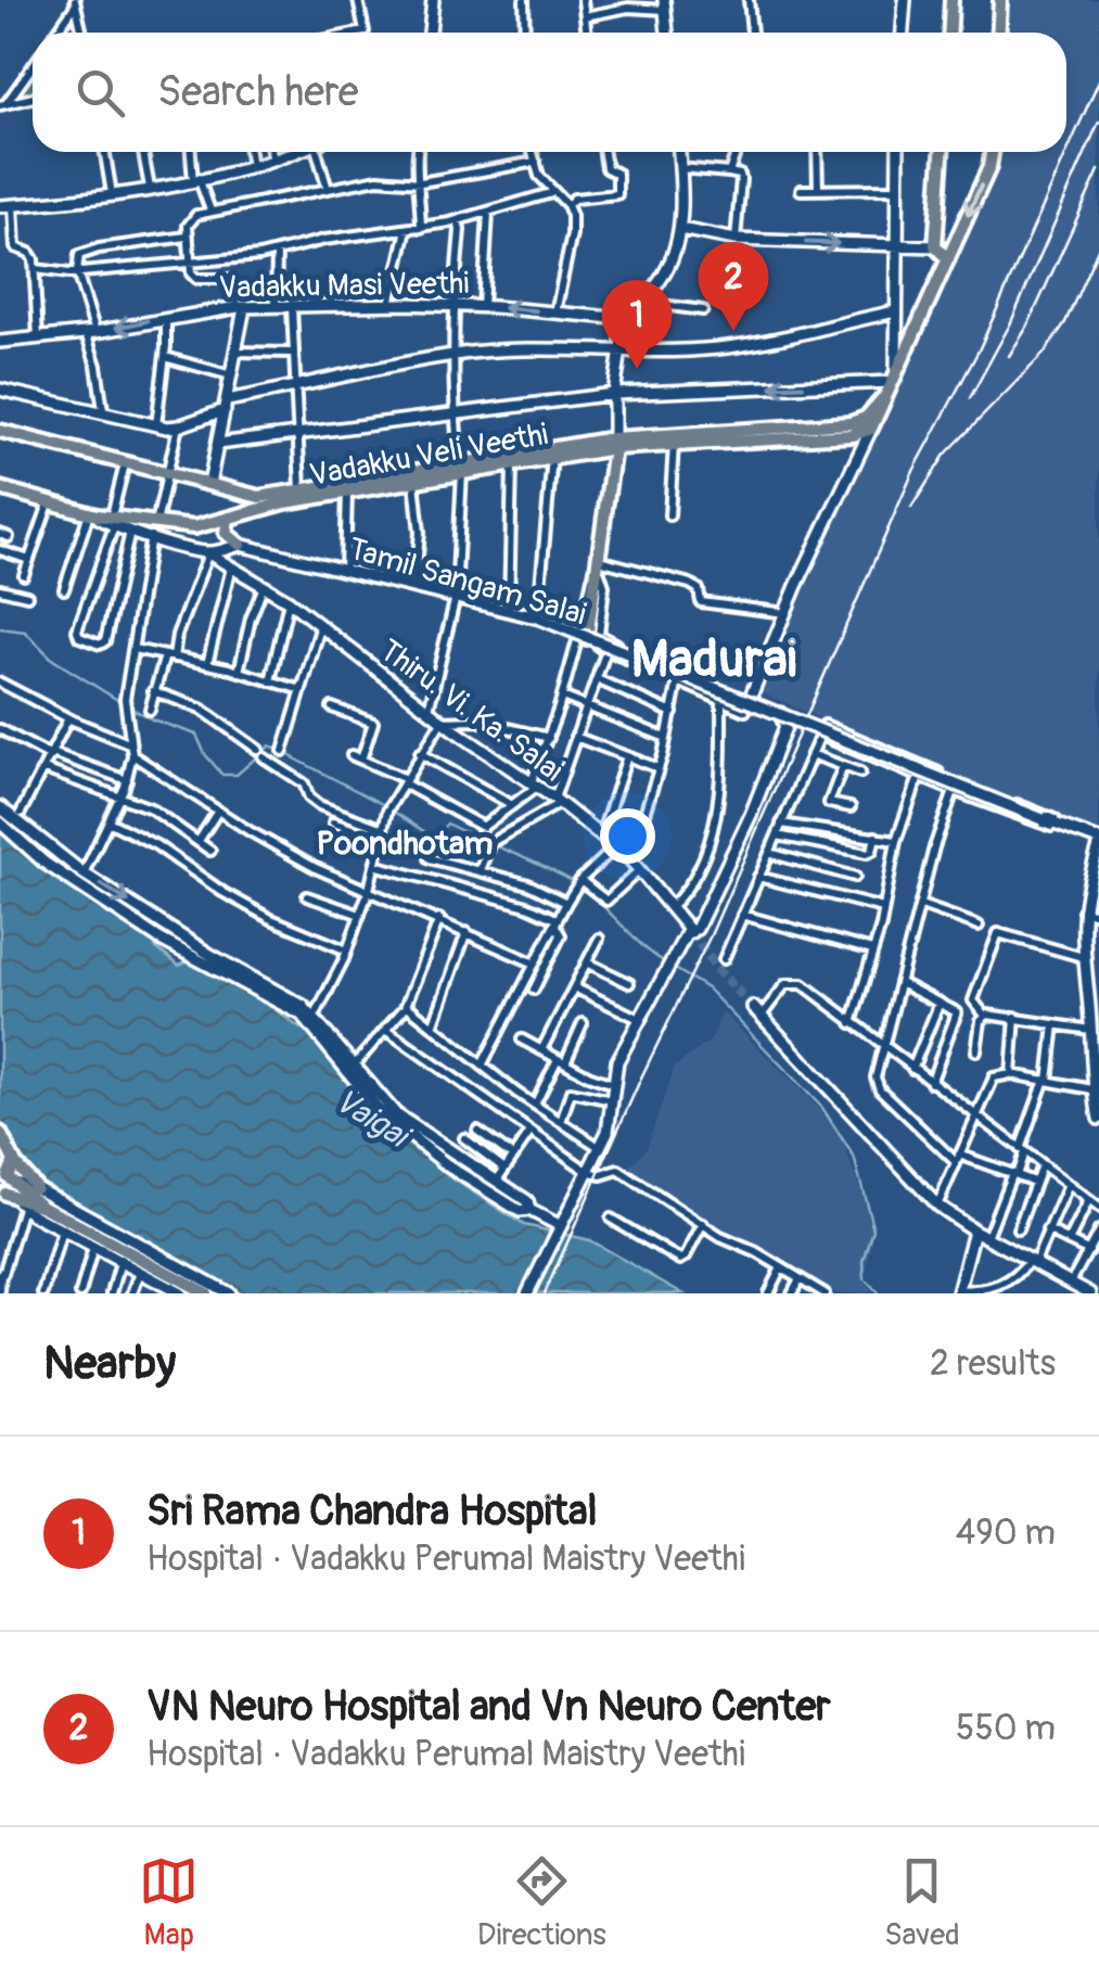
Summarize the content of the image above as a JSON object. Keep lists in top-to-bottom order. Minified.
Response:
{"streets":{"main road":["Vadakku Veli Veethi"],"street":["Vadakku Masi Veethi","Tamil Sangam Salai","Thiru. Vi. Ka. Salai"]},"crossings":[["Vadakku Veli Veethi","Thiru. Vi. Ka. Salai"]],"districts":["Madurai","Poondhotam"],"water":["Vaigai"],"page":{"search":"Search here","pins":["2","1"],"heading":["Nearby","2 results"],"list":[{"mark":"1","name":"Sri Rama Chandra Hospital","note":"Hospital · Vadakku Perumal Maistry Veethi","value":"490 m"},{"mark":"2","name":"VN Neuro Hospital and Vn Neuro Center","note":"Hospital · Vadakku Perumal Maistry Veethi","value":"550 m"}],"nav":["Map","Directions","Saved"]}}
